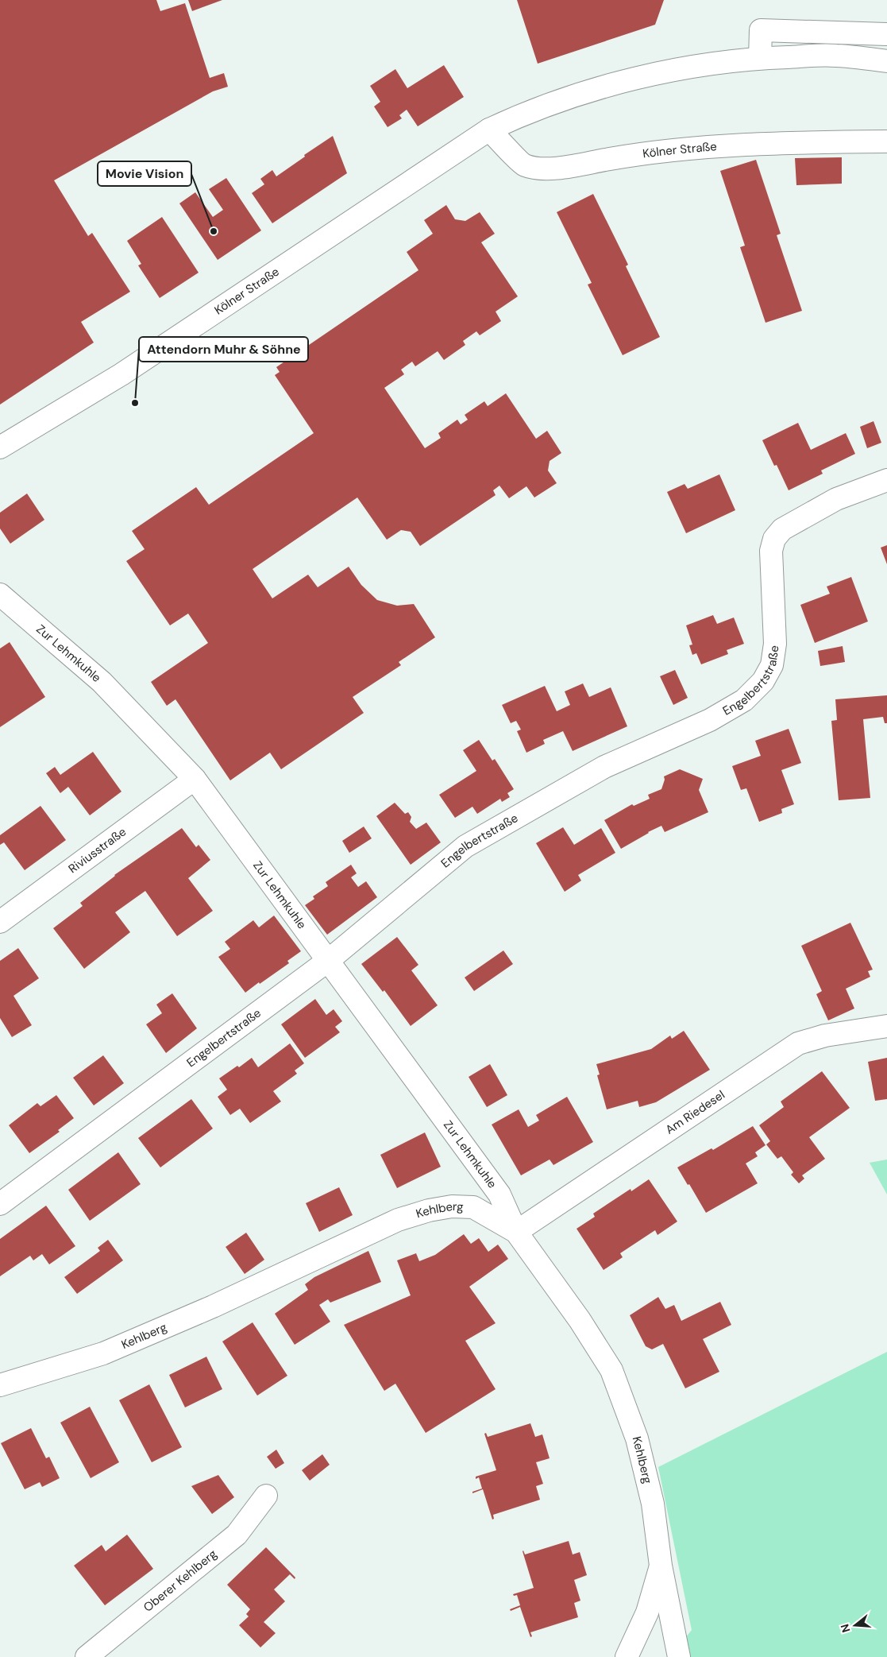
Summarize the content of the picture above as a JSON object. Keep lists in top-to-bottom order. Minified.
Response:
{"streets":{"street":["Kölner Straße","Zur Lehmkuhle","Engelbertstraße","Riviusstraße","Am Riedesel","Kehlberg","Oberer Kehlberg"]},"crossings":[["Zur Lehmkuhle","Engelbertstraße"],["Zur Lehmkuhle","Riviusstraße"],["Zur Lehmkuhle","Am Riedesel"],["Zur Lehmkuhle","Kehlberg"],["Am Riedesel","Kehlberg"]],"places":["Movie Vision","Attendorn Muhr & Söhne"],"north":"left"}
